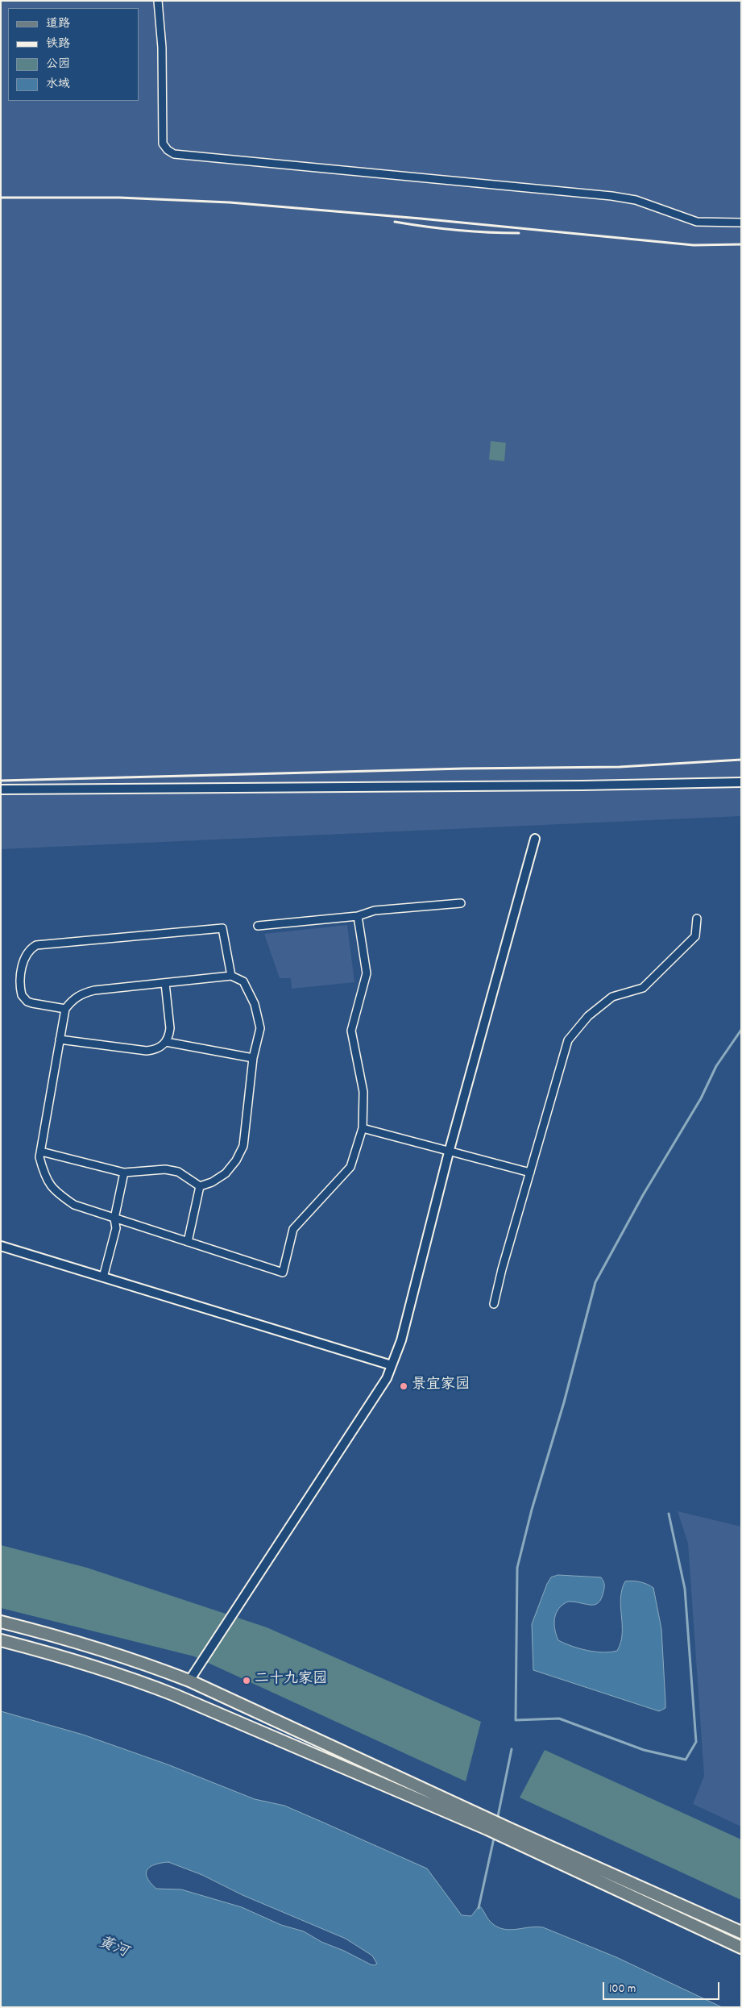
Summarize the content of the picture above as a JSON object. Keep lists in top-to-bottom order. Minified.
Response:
{"water":["黄河"],"places":["景宜家园","二十九家园"],"legend":["道路","铁路","公园","水域"],"scale_bar":"100 m"}
